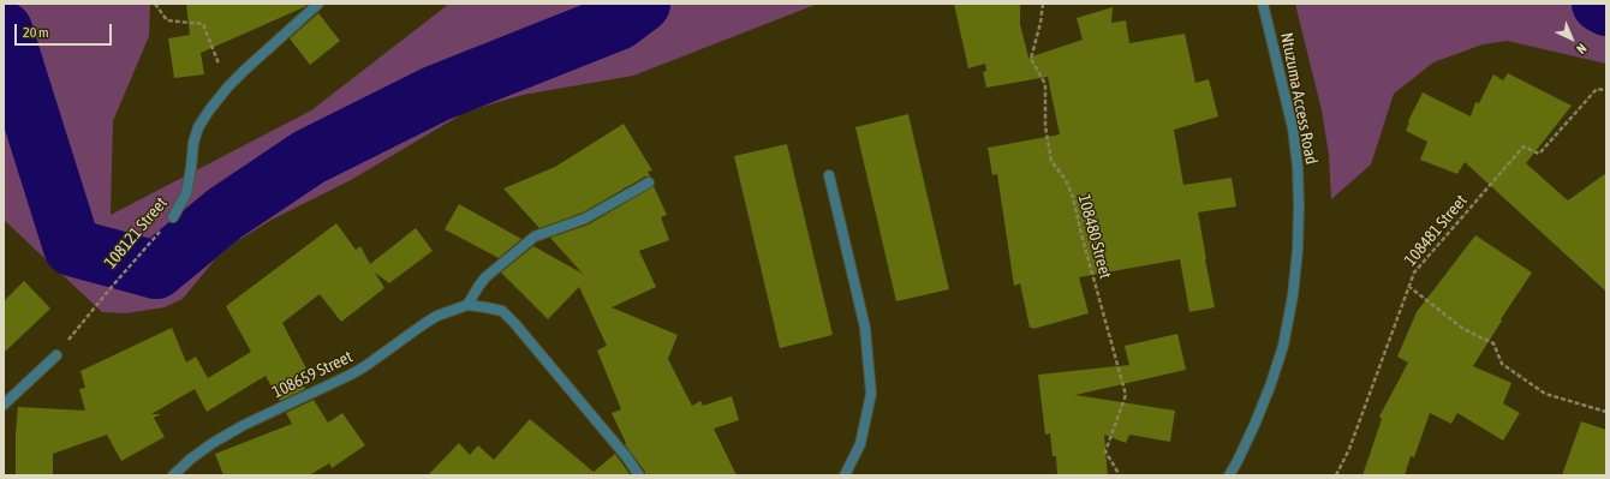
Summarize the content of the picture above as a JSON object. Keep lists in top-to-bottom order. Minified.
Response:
{"streets":{"street":["Ntuzuma Access Road","108121 Street","108659 Street"],"path":["108481 Street","108480 Street"]},"scale_bar":"20 m","north":"bottom right"}
